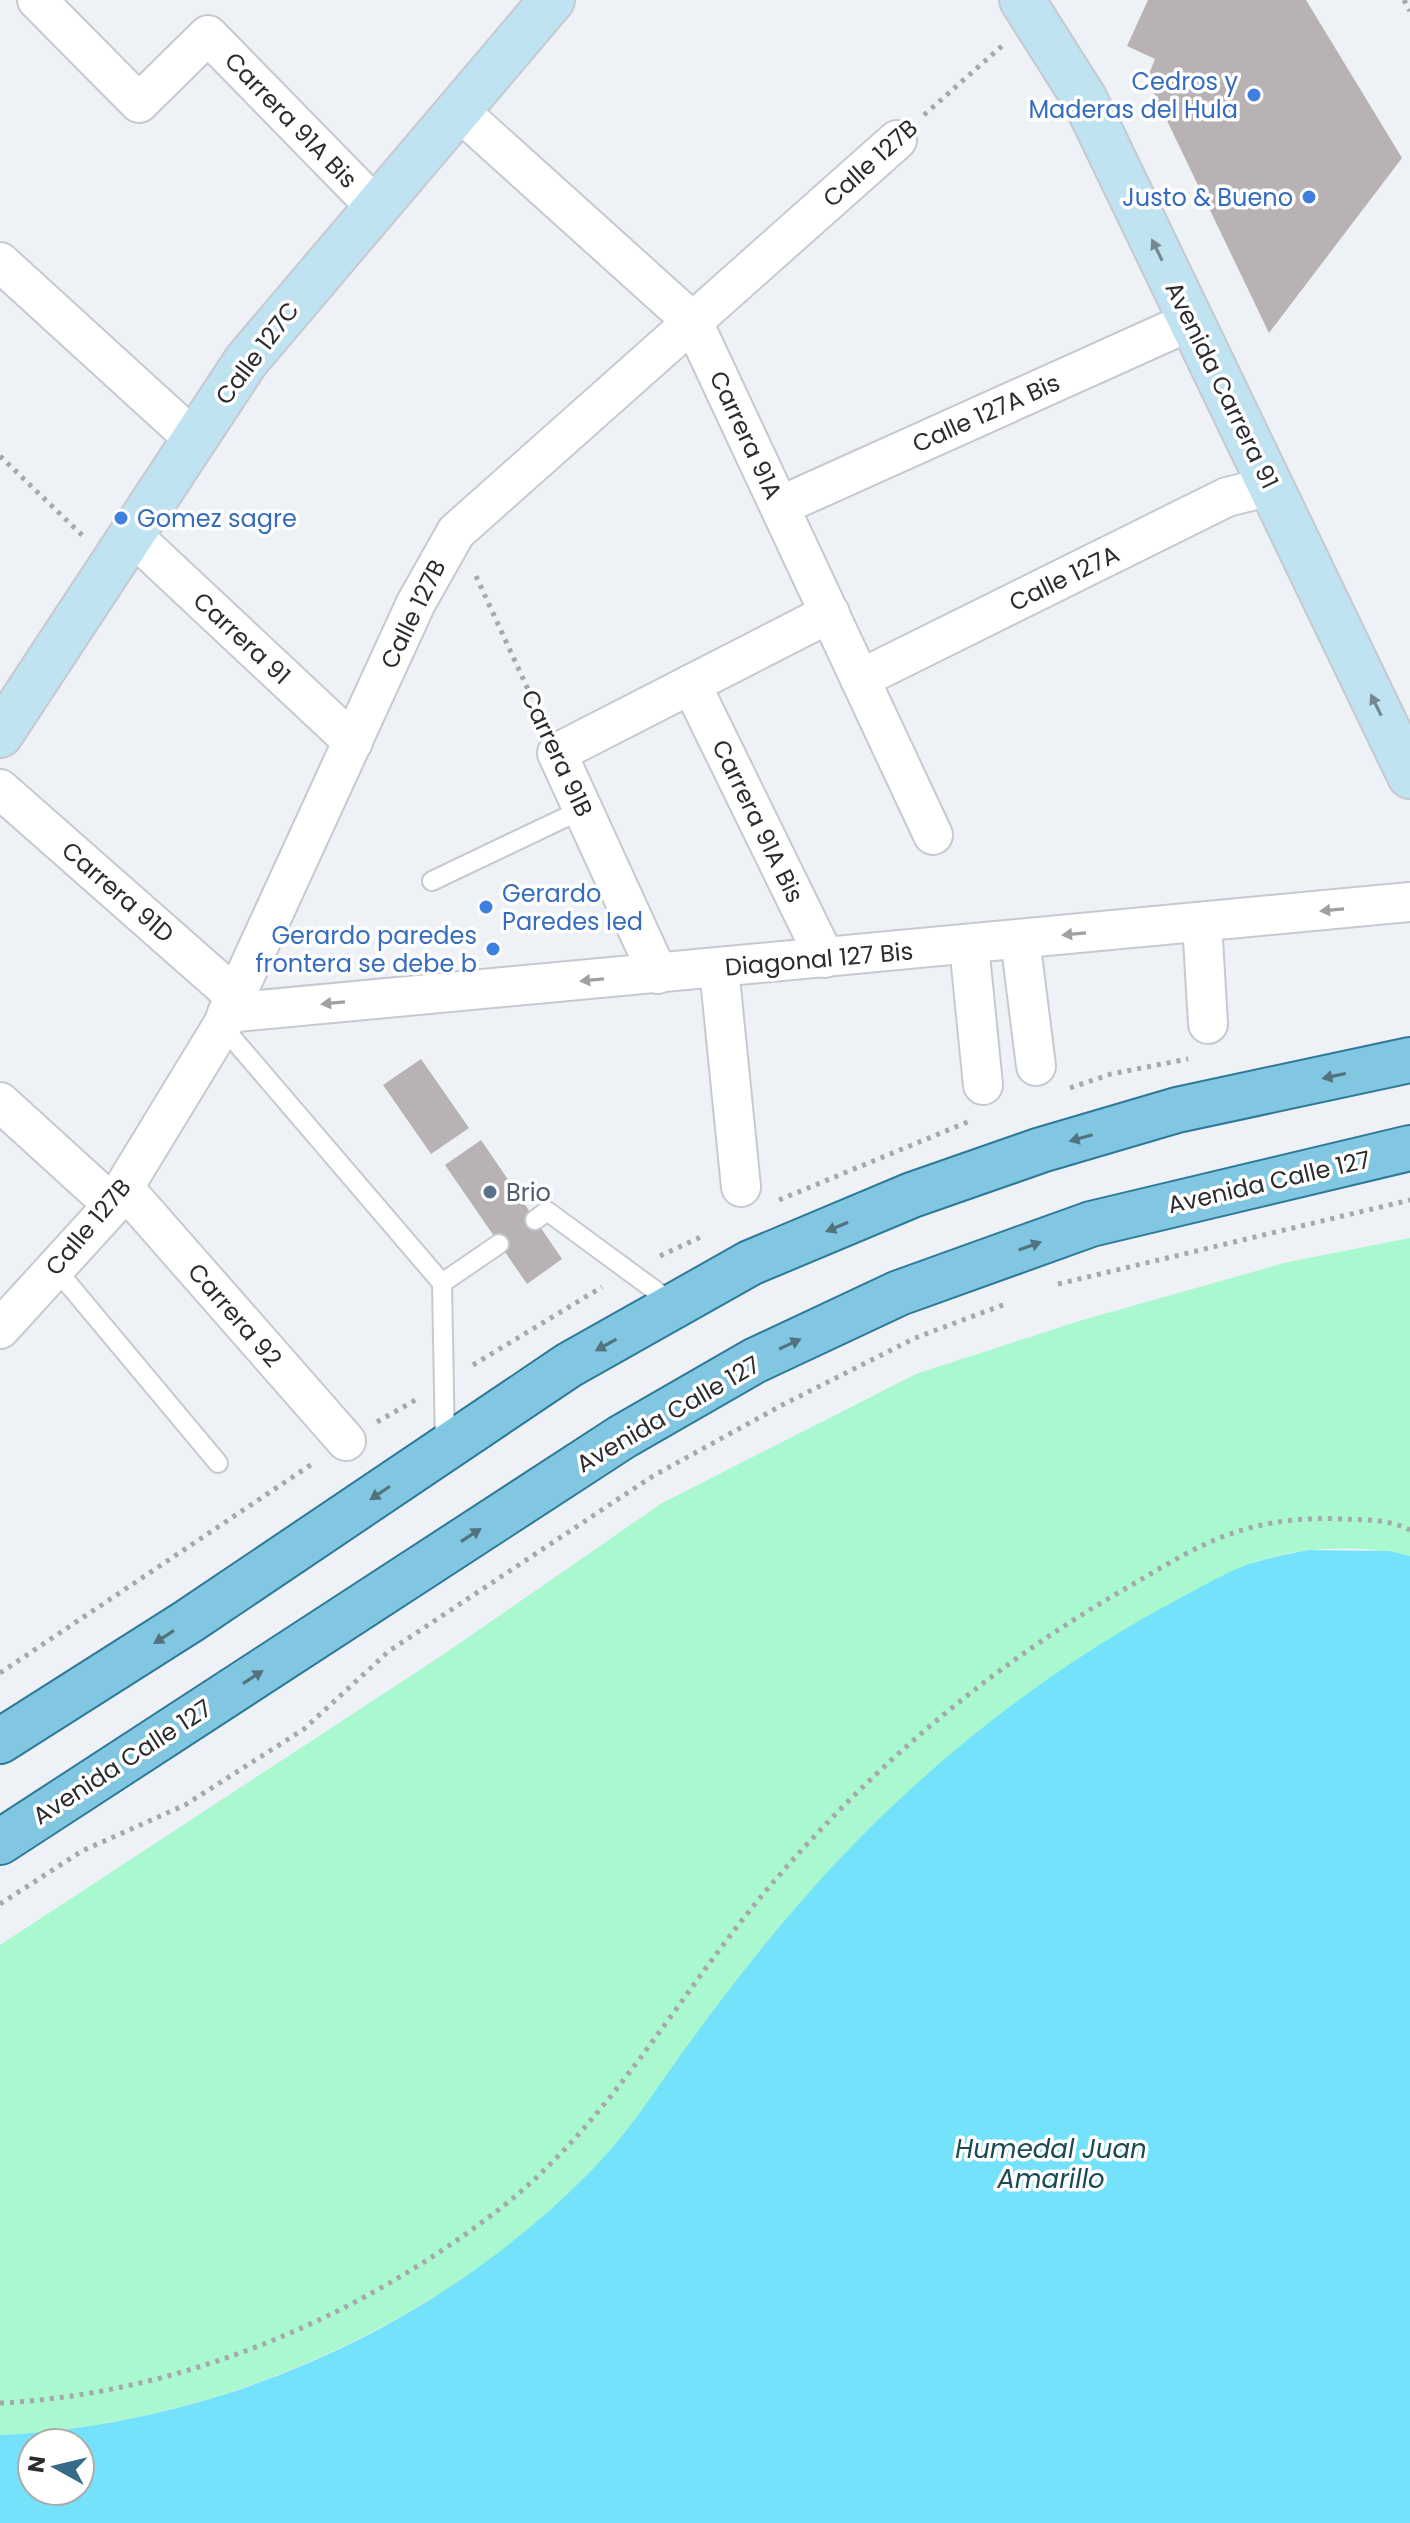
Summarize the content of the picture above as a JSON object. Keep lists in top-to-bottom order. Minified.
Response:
{"streets":{"main road":["Avenida Calle 127"],"street":["Carrera 91A Bis","Calle 127B","Calle 127C","Avenida Carrera 91","Calle 127A Bis","Carrera 91A","Calle 127A","Carrera 91","Carrera 91B","Carrera 91D","Diagonal 127 Bis","Carrera 92"]},"crossings":[["Carrera 91A Bis","Calle 127C"],["Carrera 91A Bis","Diagonal 127 Bis"],["Calle 127B","Carrera 91A"],["Calle 127B","Carrera 91"],["Calle 127B","Carrera 91B"],["Calle 127B","Carrera 91D"],["Calle 127B","Diagonal 127 Bis"],["Calle 127B","Carrera 92"],["Calle 127C","Carrera 91A"],["Calle 127C","Carrera 91"],["Avenida Carrera 91","Calle 127A Bis"],["Avenida Carrera 91","Calle 127A"],["Calle 127A Bis","Carrera 91A"],["Carrera 91A","Calle 127A"],["Carrera 91B","Diagonal 127 Bis"],["Carrera 91D","Diagonal 127 Bis"]],"one_way":["Avenida Carrera 91","Diagonal 127 Bis"],"water":["Humedal Juan Amarillo"],"places":["Cedros y Maderas del Hula","Justo & Bueno","Gomez sagre","Gerardo Paredes Ied","Gerardo paredes frontera se debe b","Brio"],"north":"left"}
